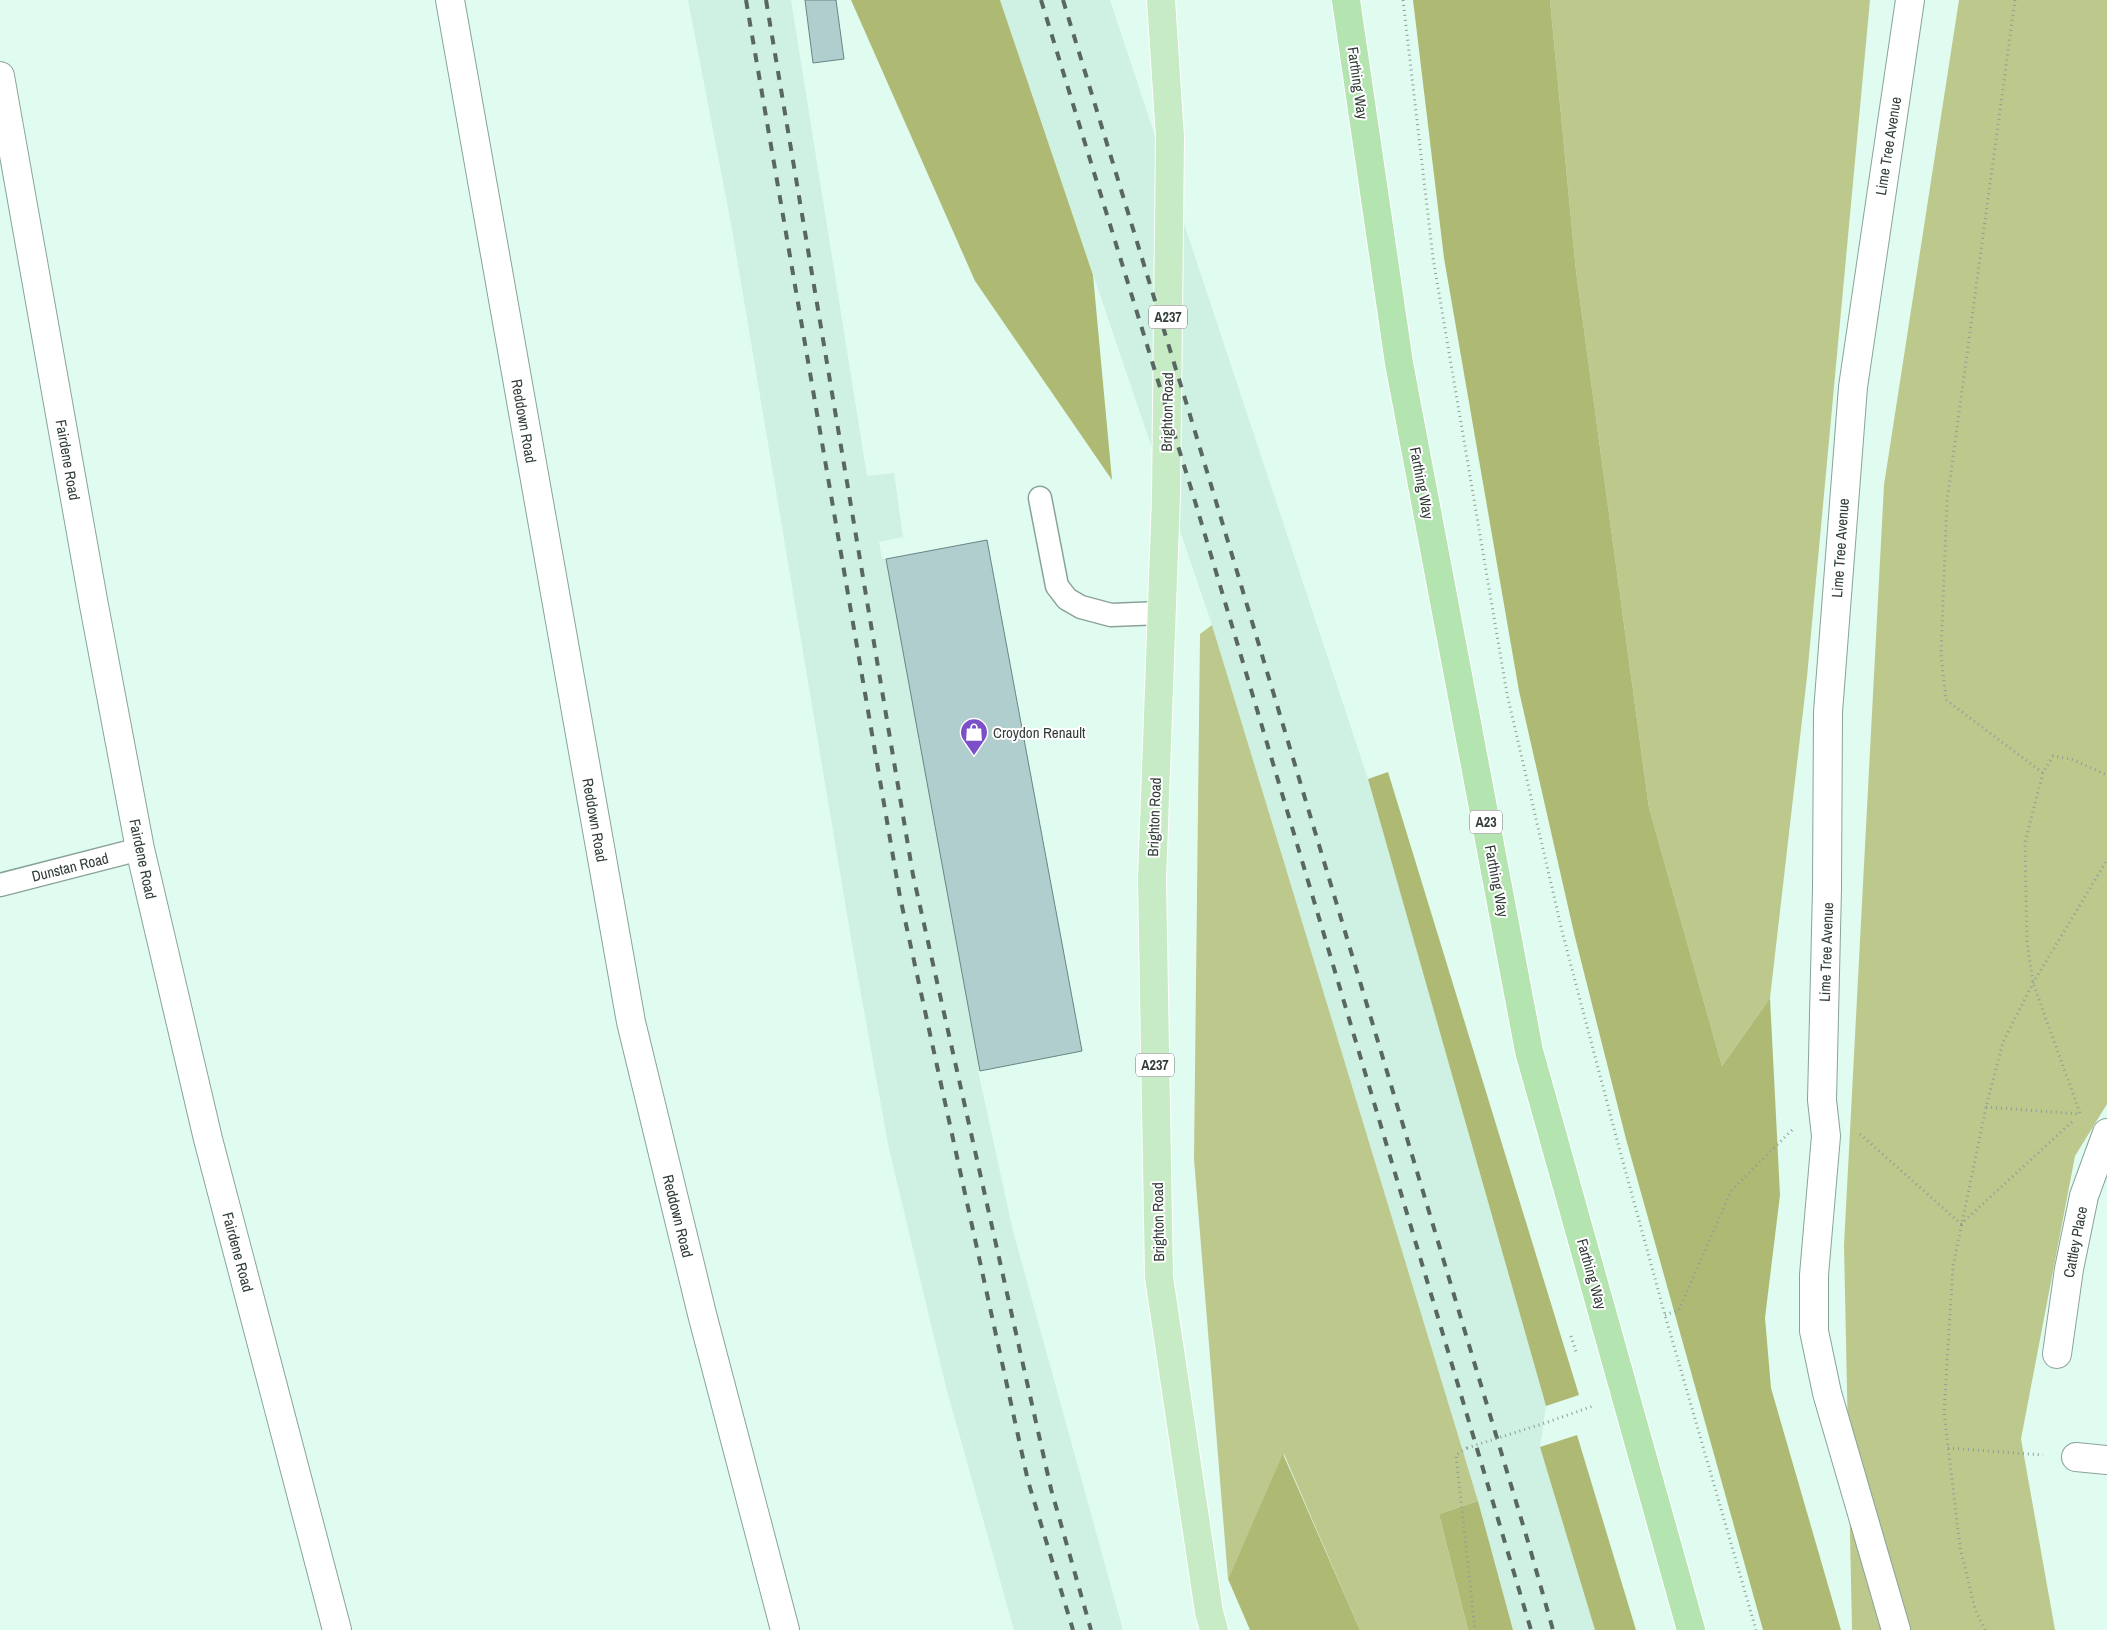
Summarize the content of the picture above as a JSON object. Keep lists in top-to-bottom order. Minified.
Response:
{"streets":{"highway":["Farthing Way","A23"],"main road":["A237","Brighton Road"],"street":["Lime Tree Avenue","Reddown Road","Fairdene Road","Cattley Place"],"lane":["Dunstan Road"]},"crossings":[["Fairdene Road","Dunstan Road"]],"places":{"shop":["Croydon Renault"]}}
